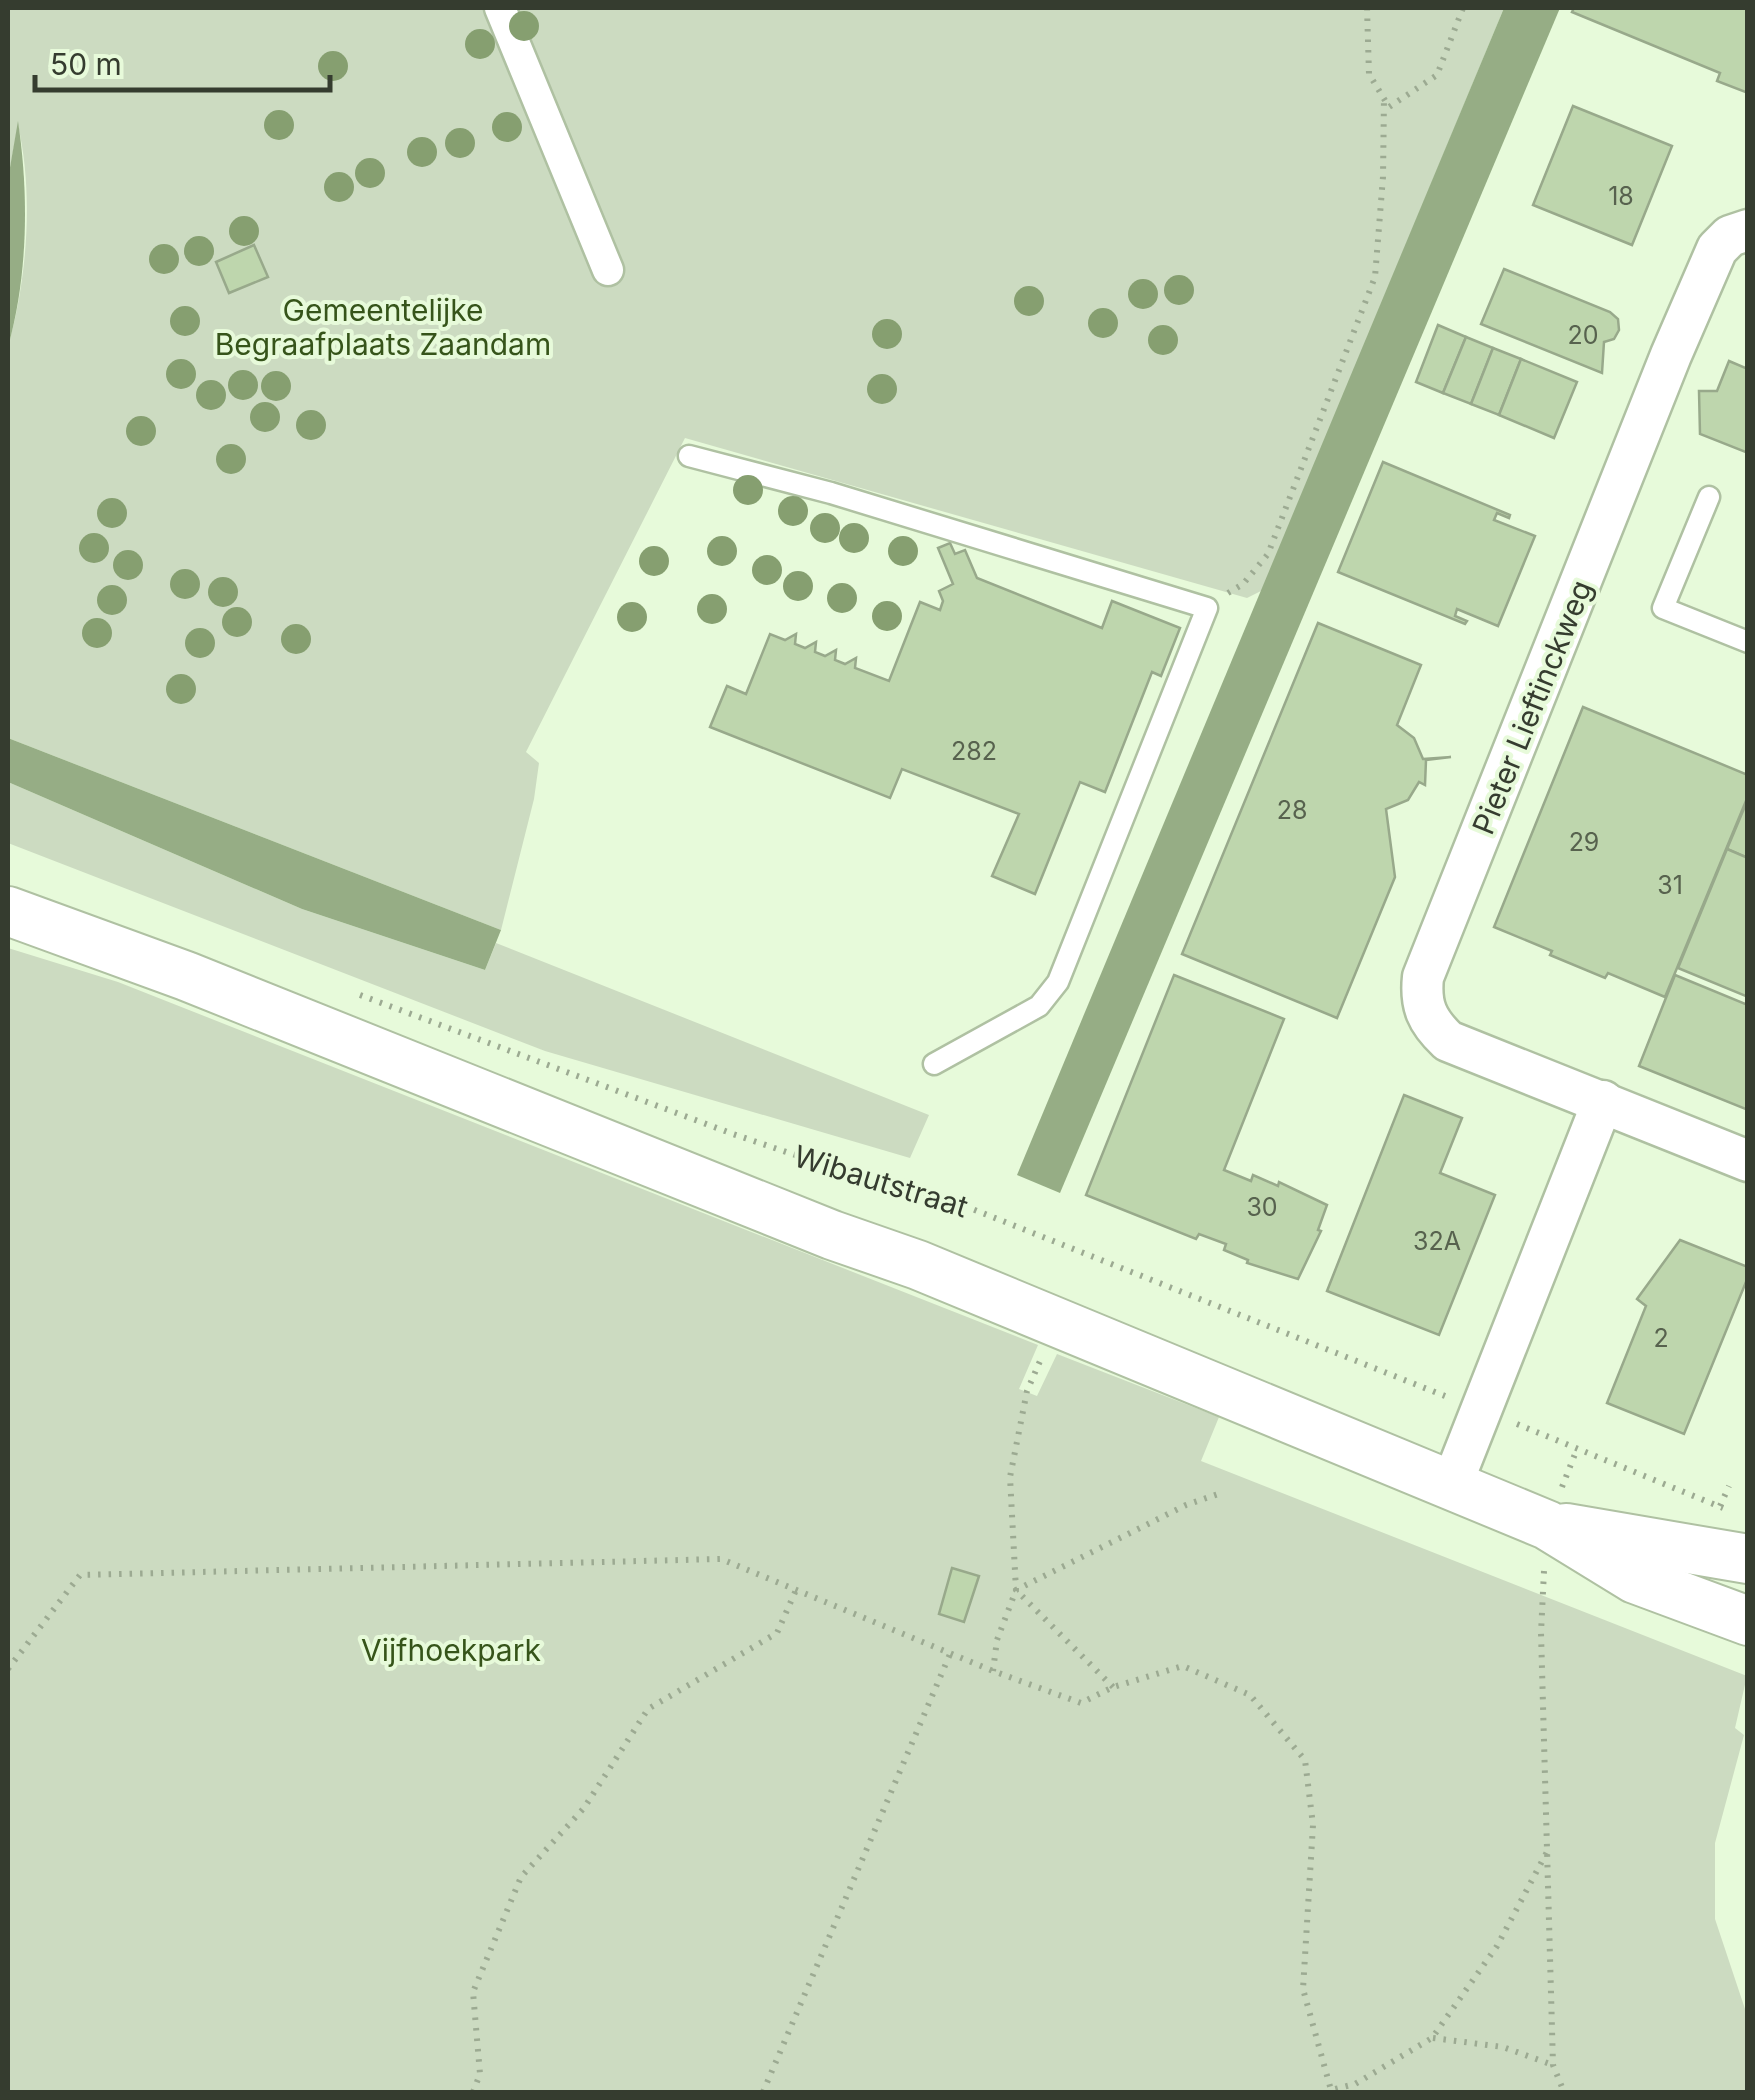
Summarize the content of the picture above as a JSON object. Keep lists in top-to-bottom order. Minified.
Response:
{"streets":{"street":["Pieter Lieftinckweg","Wibautstraat"]},"parks":["Gemeentelijke Begraafplaats Zaandam","Vijfhoekpark"],"house_numbers":["18","20","282","28","29","31","30","32A","2"],"scale_bar":"50 m"}
